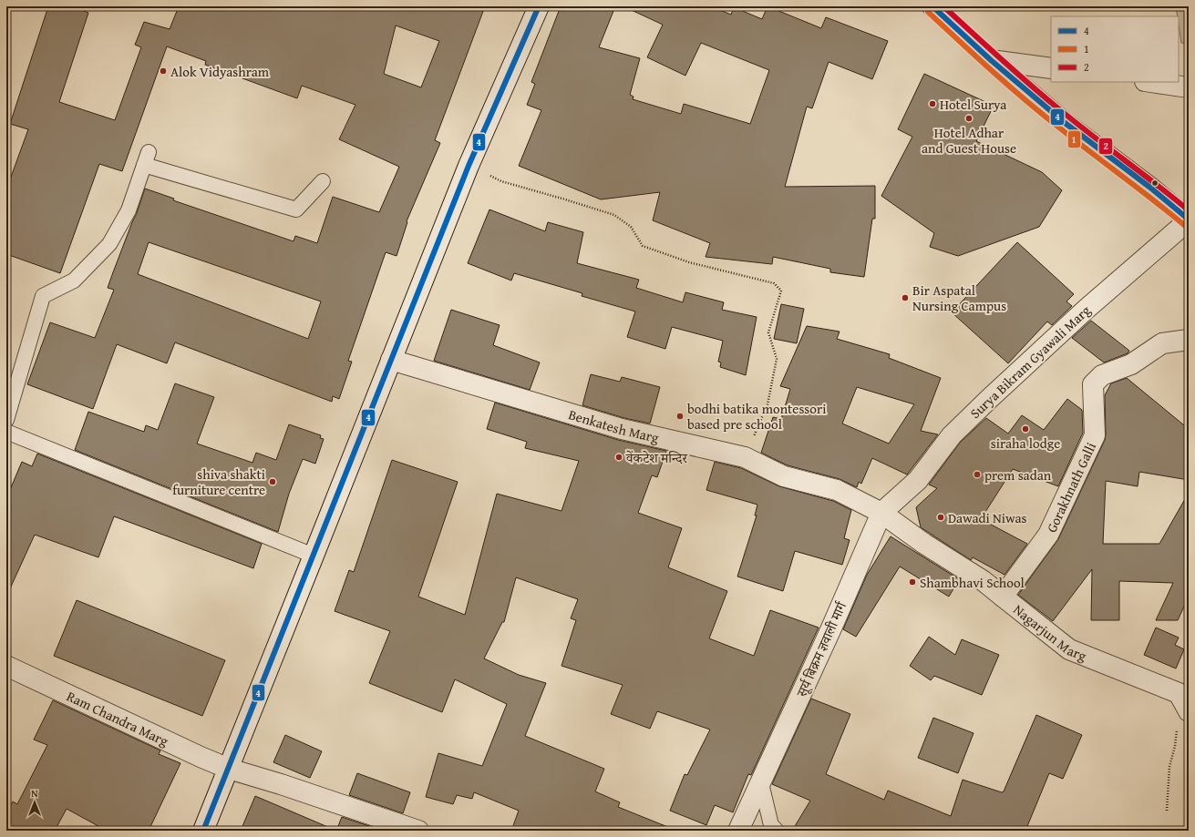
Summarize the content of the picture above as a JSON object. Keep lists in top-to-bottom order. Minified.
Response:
{"streets":{"street":["Surya Bikram Gyawali Marg","Benkatesh Marg","Gorakhnath Galli","Nagarjun Marg","सूर्य बिक्रम ज्ञवाली मार्ग","Ram Chandra Marg"]},"crossings":[["Surya Bikram Gyawali Marg","Benkatesh Marg"],["Surya Bikram Gyawali Marg","Nagarjun Marg"],["Surya Bikram Gyawali Marg","सूर्य बिक्रम ज्ञवाली मार्ग"],["Benkatesh Marg","Nagarjun Marg"],["Benkatesh Marg","सूर्य बिक्रम ज्ञवाली मार्ग"],["Gorakhnath Galli","Nagarjun Marg"],["Nagarjun Marg","सूर्य बिक्रम ज्ञवाली मार्ग"]],"places":["Alok Vidyashram","Hotel Surya","Hotel Adhar and Guest House","Bir Aspatal Nursing Campus","bodhi batika montessori based pre school","siraha lodge","वेंकटेश मन्दिर","prem sadan","shiva shakti furniture centre","Dawadi Niwas","Shambhavi School"],"lines":["transit line 4","transit line 2","transit line 1"],"legend":["4","1","2"],"north":"top"}
